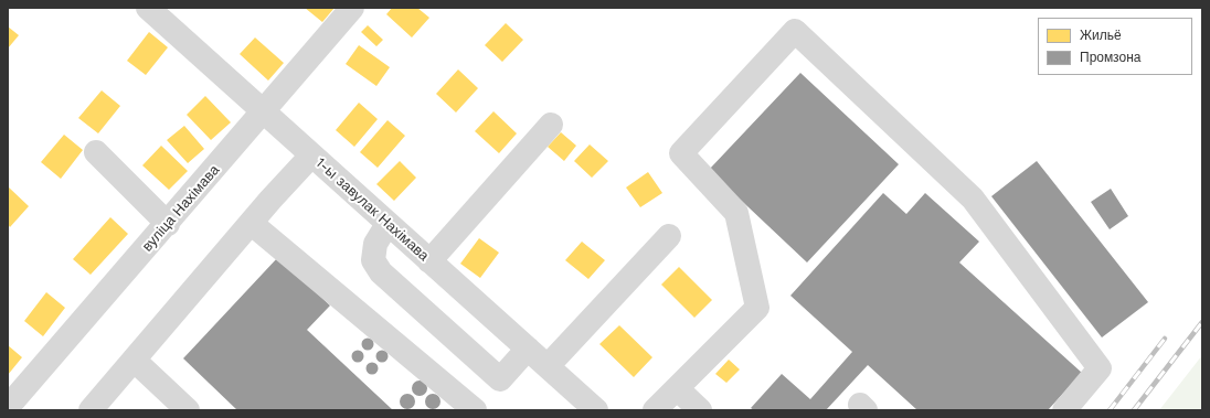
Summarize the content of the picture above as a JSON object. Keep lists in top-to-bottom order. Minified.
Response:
{"streets":{"street":["вуліца Нахімава","1-ы завулак Нахімава"]},"crossings":[["вуліца Нахімава","1-ы завулак Нахімава"]],"legend":["Жильё","Промзона"]}
